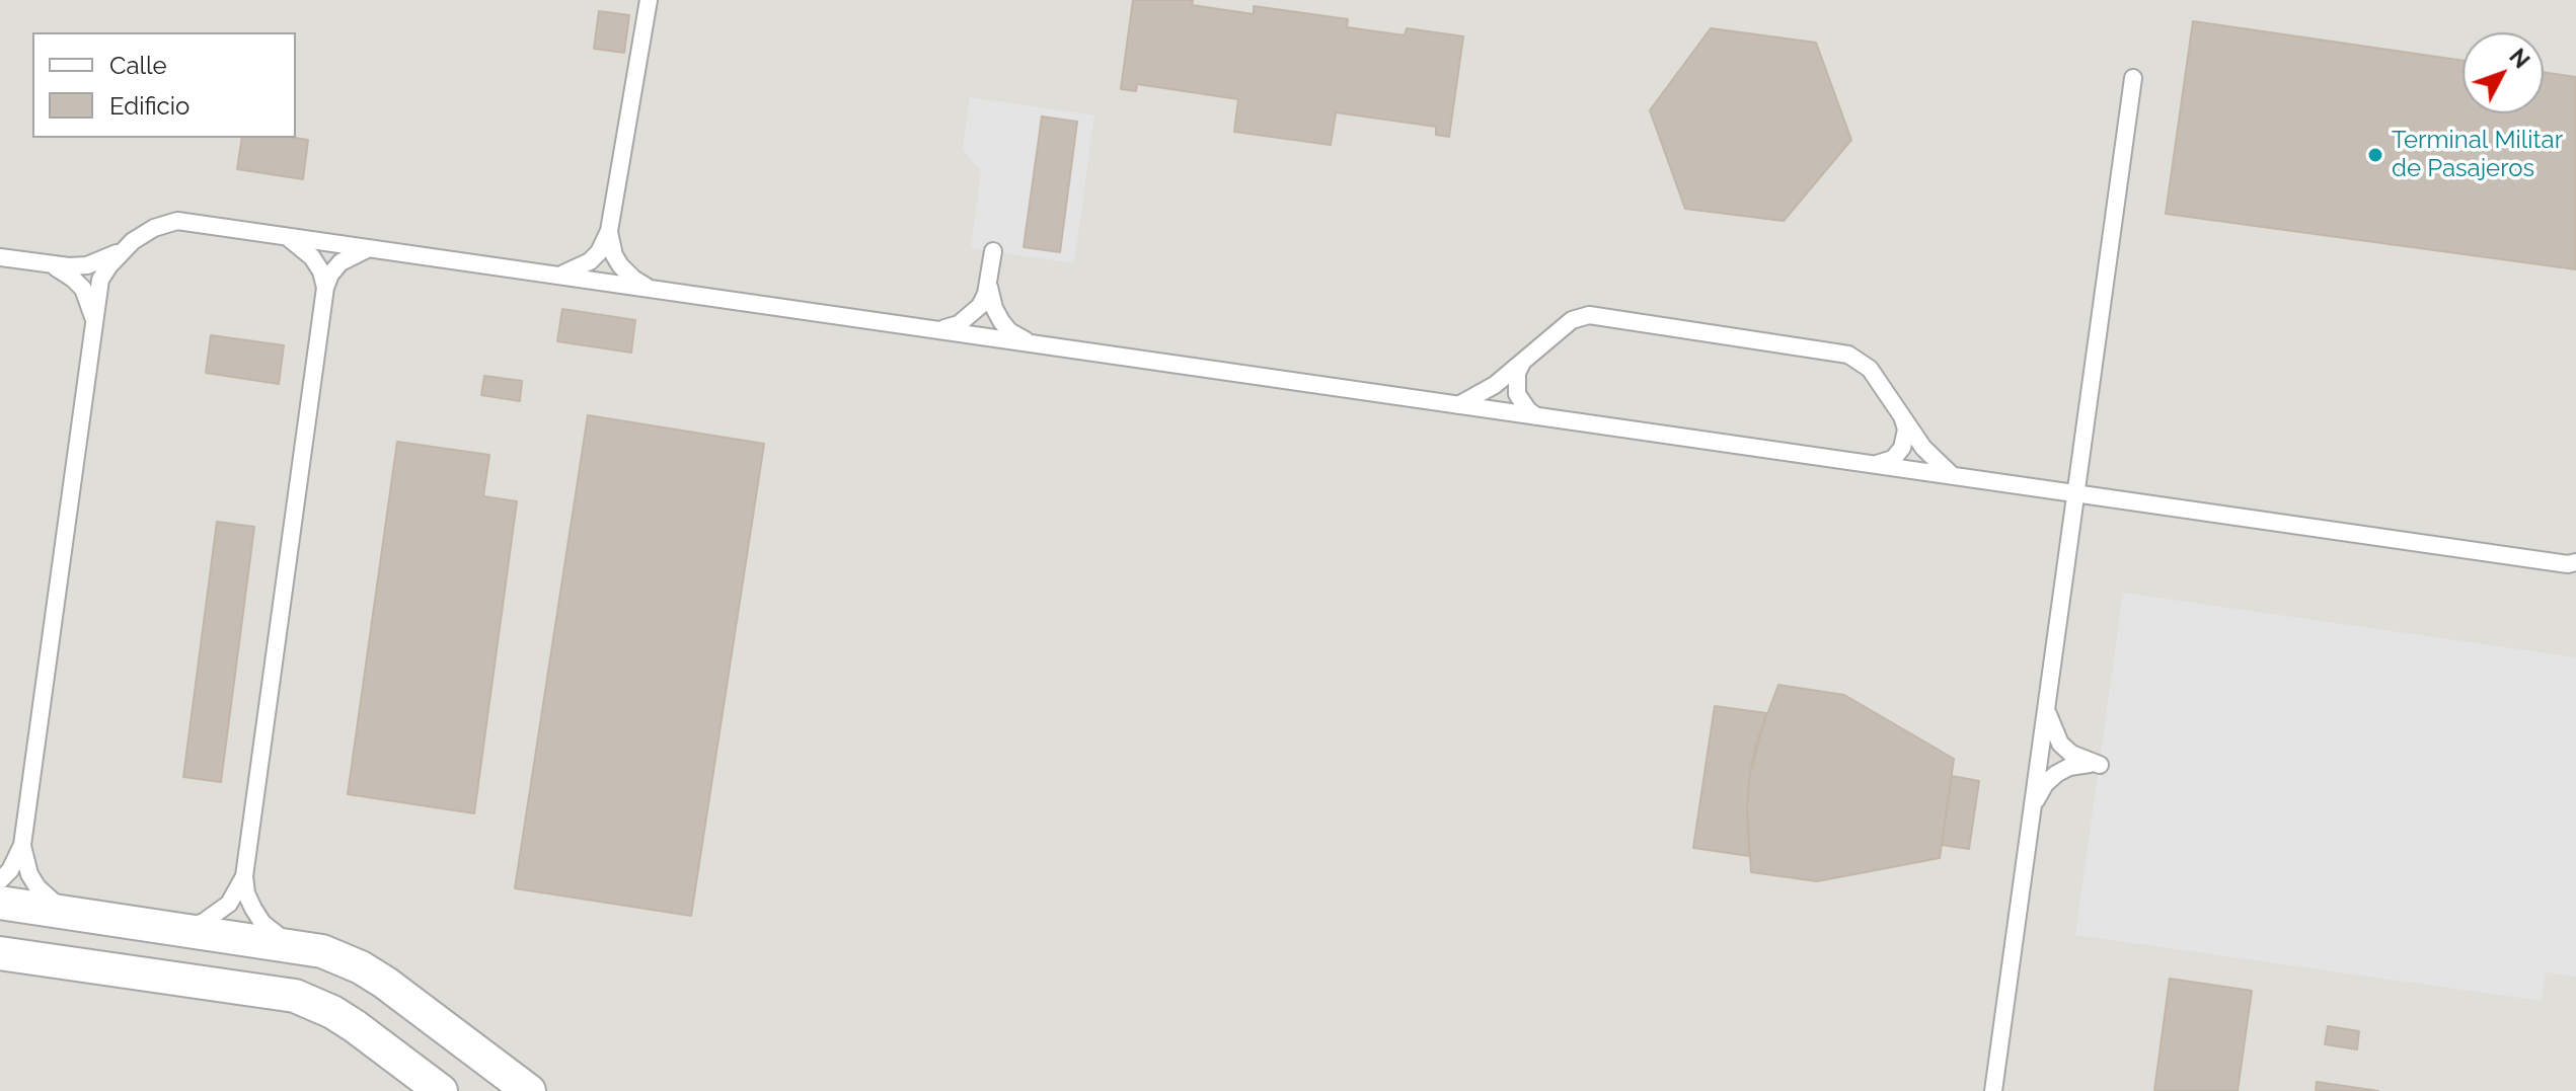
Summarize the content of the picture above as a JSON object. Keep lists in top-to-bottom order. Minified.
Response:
{"places":["Terminal Militar de Pasajeros"],"legend":["Calle","Edificio"],"north":"top right"}
